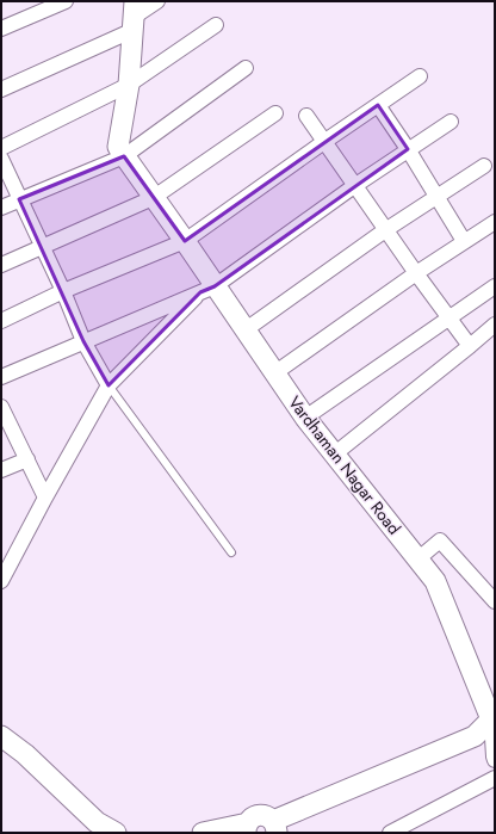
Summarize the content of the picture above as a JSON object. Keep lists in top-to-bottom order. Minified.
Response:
{"streets":{"street":["Vardhaman Nagar Road"]}}
